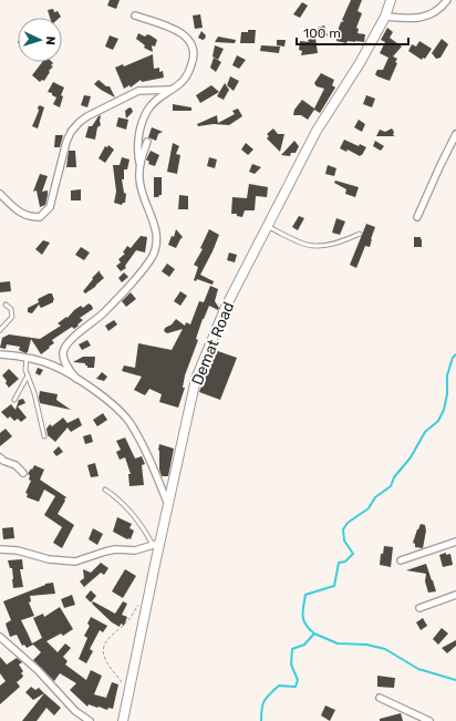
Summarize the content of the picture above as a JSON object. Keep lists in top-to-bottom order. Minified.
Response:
{"streets":{"street":["Demat Road"]},"scale_bar":"100 m","north":"right"}
